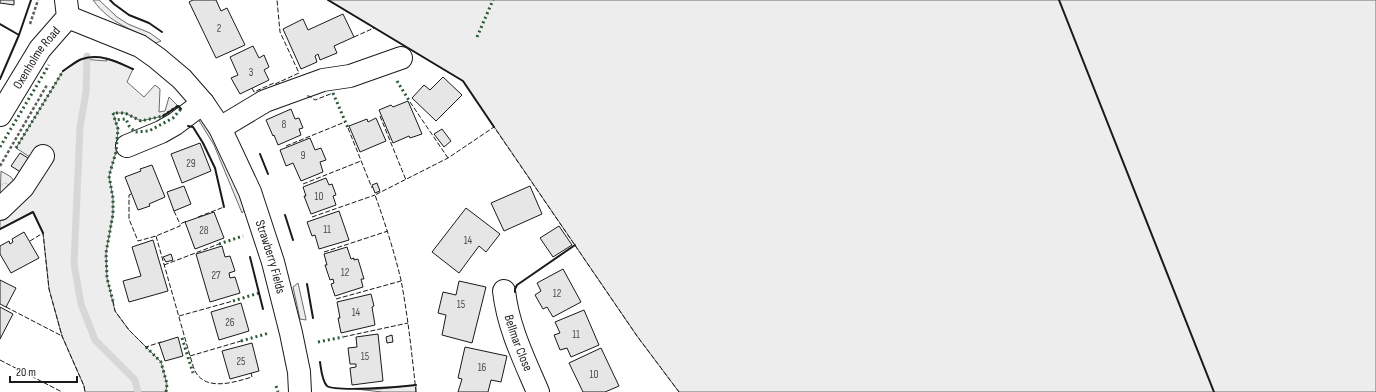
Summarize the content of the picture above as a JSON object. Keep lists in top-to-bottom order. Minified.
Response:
{"streets":{"street":["Oxenholme Road","Strawberry Fields","Bellmar Close"]},"crossings":[["Oxenholme Road","Strawberry Fields"]],"house_numbers":["2","3","8","9","29","10","11","28","14","12","27","12","15","14","26","11","15","25","16","10"],"scale_bar":"20 m"}
